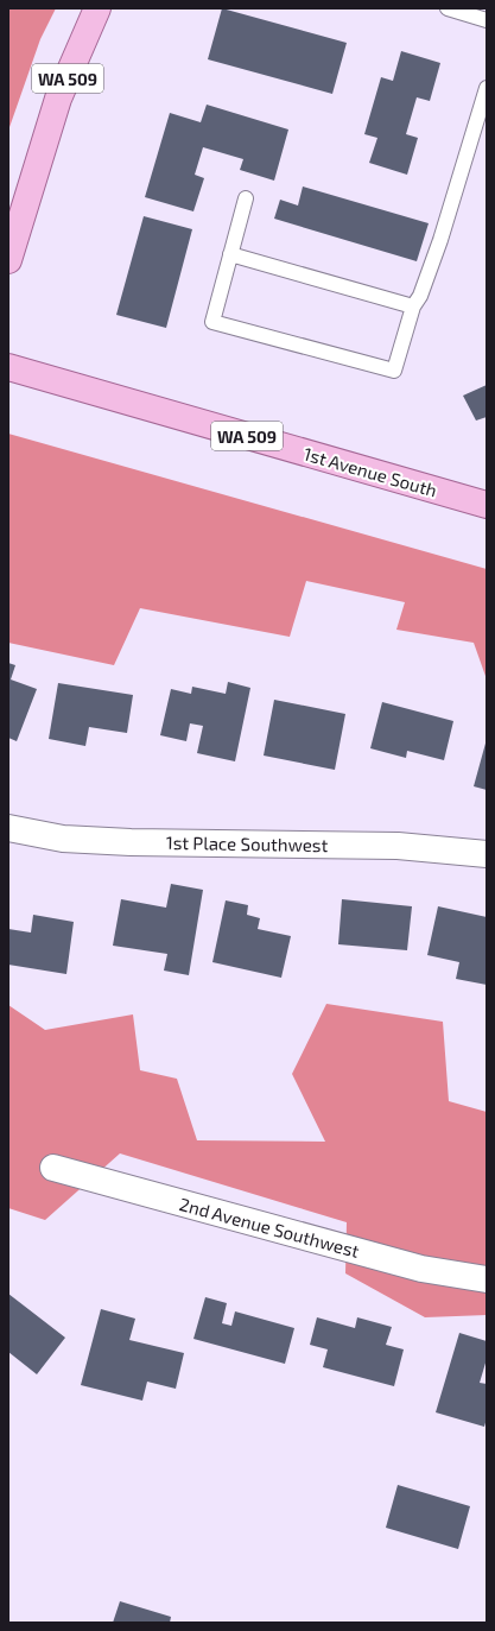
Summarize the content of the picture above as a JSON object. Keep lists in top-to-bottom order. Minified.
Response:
{"streets":{"main road":["WA 509","1st Avenue South"],"street":["1st Place Southwest","2nd Avenue Southwest"]}}
